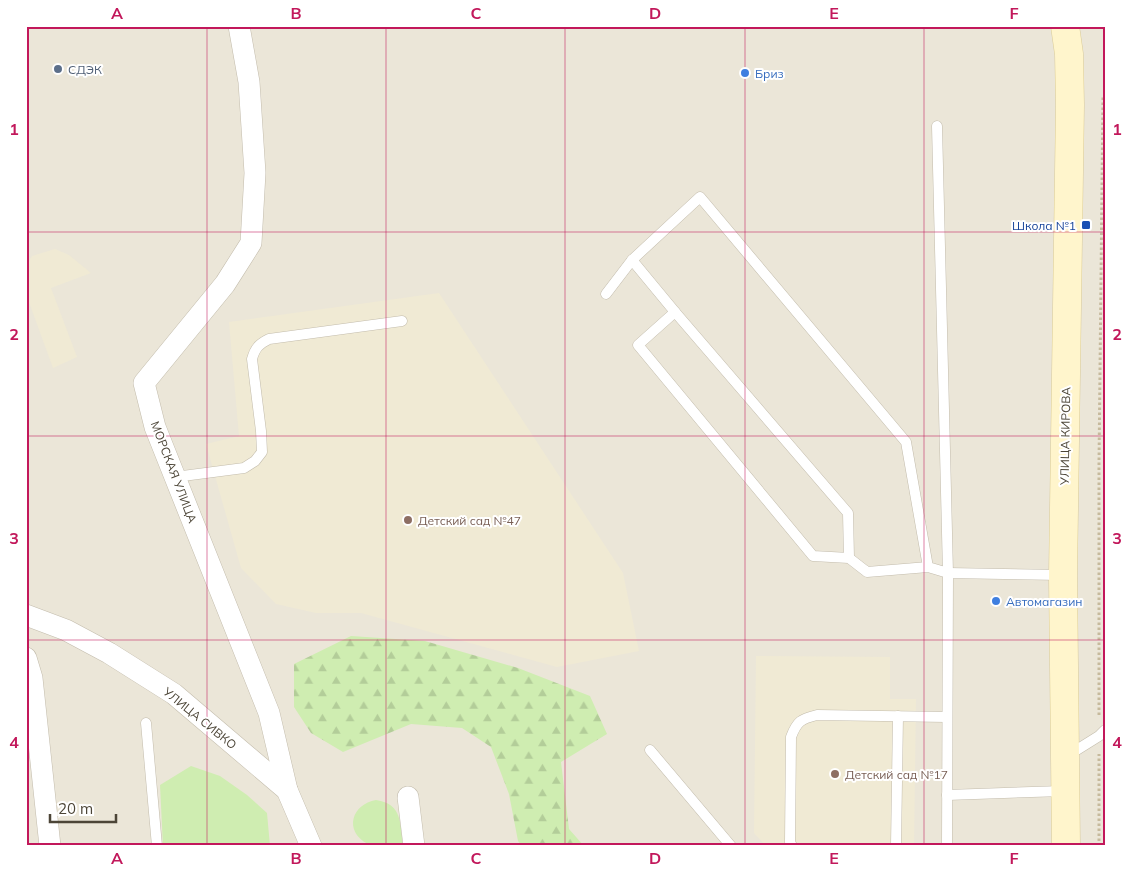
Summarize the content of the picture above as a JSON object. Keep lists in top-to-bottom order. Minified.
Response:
{"streets":{"street":["УЛИЦА КИРОВА","МОРСКАЯ УЛИЦА","УЛИЦА СИВКО"]},"crossings":[["МОРСКАЯ УЛИЦА","УЛИЦА СИВКО"]],"places":{"other":["СДЭК","Бриз","Детский сад №47","Автомагазин","Детский сад №17"],"transit":["Школа №1"]},"scale_bar":"20 m","grid":{"columns":["A","B","C","D","E","F"],"rows":["1","2","3","4"]}}
